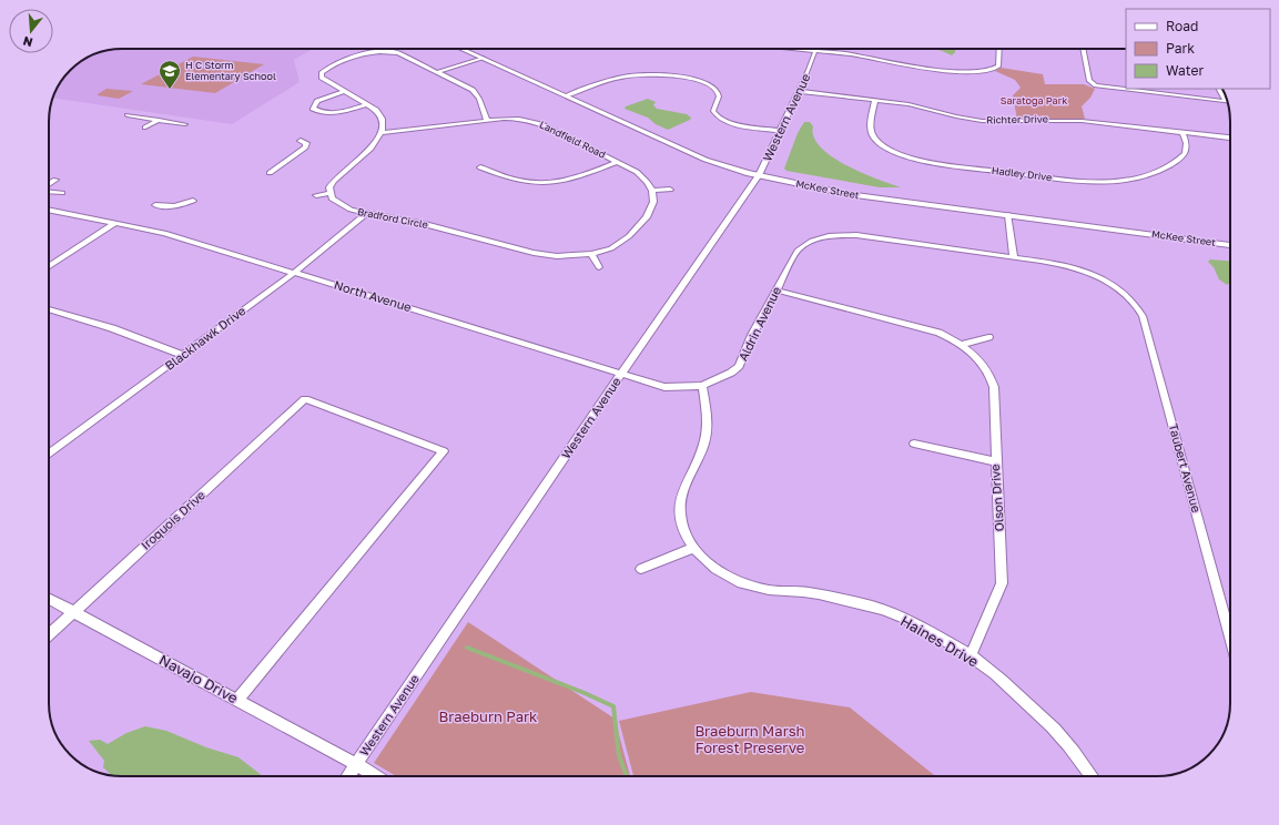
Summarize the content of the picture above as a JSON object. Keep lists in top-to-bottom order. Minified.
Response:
{"streets":{"street":["Western Avenue","Richter Drive","Landfield Road","Hadley Drive","McKee Street","Bradford Circle","North Avenue","Aldrin Avenue","Blackhawk Drive","Taubert Avenue","Olson Drive","Iroquois Drive","Haines Drive","Navajo Drive"]},"crossings":[["Western Avenue","Richter Drive"],["Western Avenue","McKee Street"],["Western Avenue","North Avenue"],["Western Avenue","Navajo Drive"],["Richter Drive","Hadley Drive"],["Bradford Circle","Blackhawk Drive"],["North Avenue","Aldrin Avenue"],["North Avenue","Blackhawk Drive"],["Aldrin Avenue","Taubert Avenue"],["Aldrin Avenue","Olson Drive"],["Olson Drive","Haines Drive"],["Iroquois Drive","Navajo Drive"]],"parks":["Saratoga Park","Braeburn Park","Braeburn Marsh Forest Preserve"],"places":{"school or university":["H C Storm Elementary School"]},"legend":["Road","Park","Water"],"north":"bottom"}
